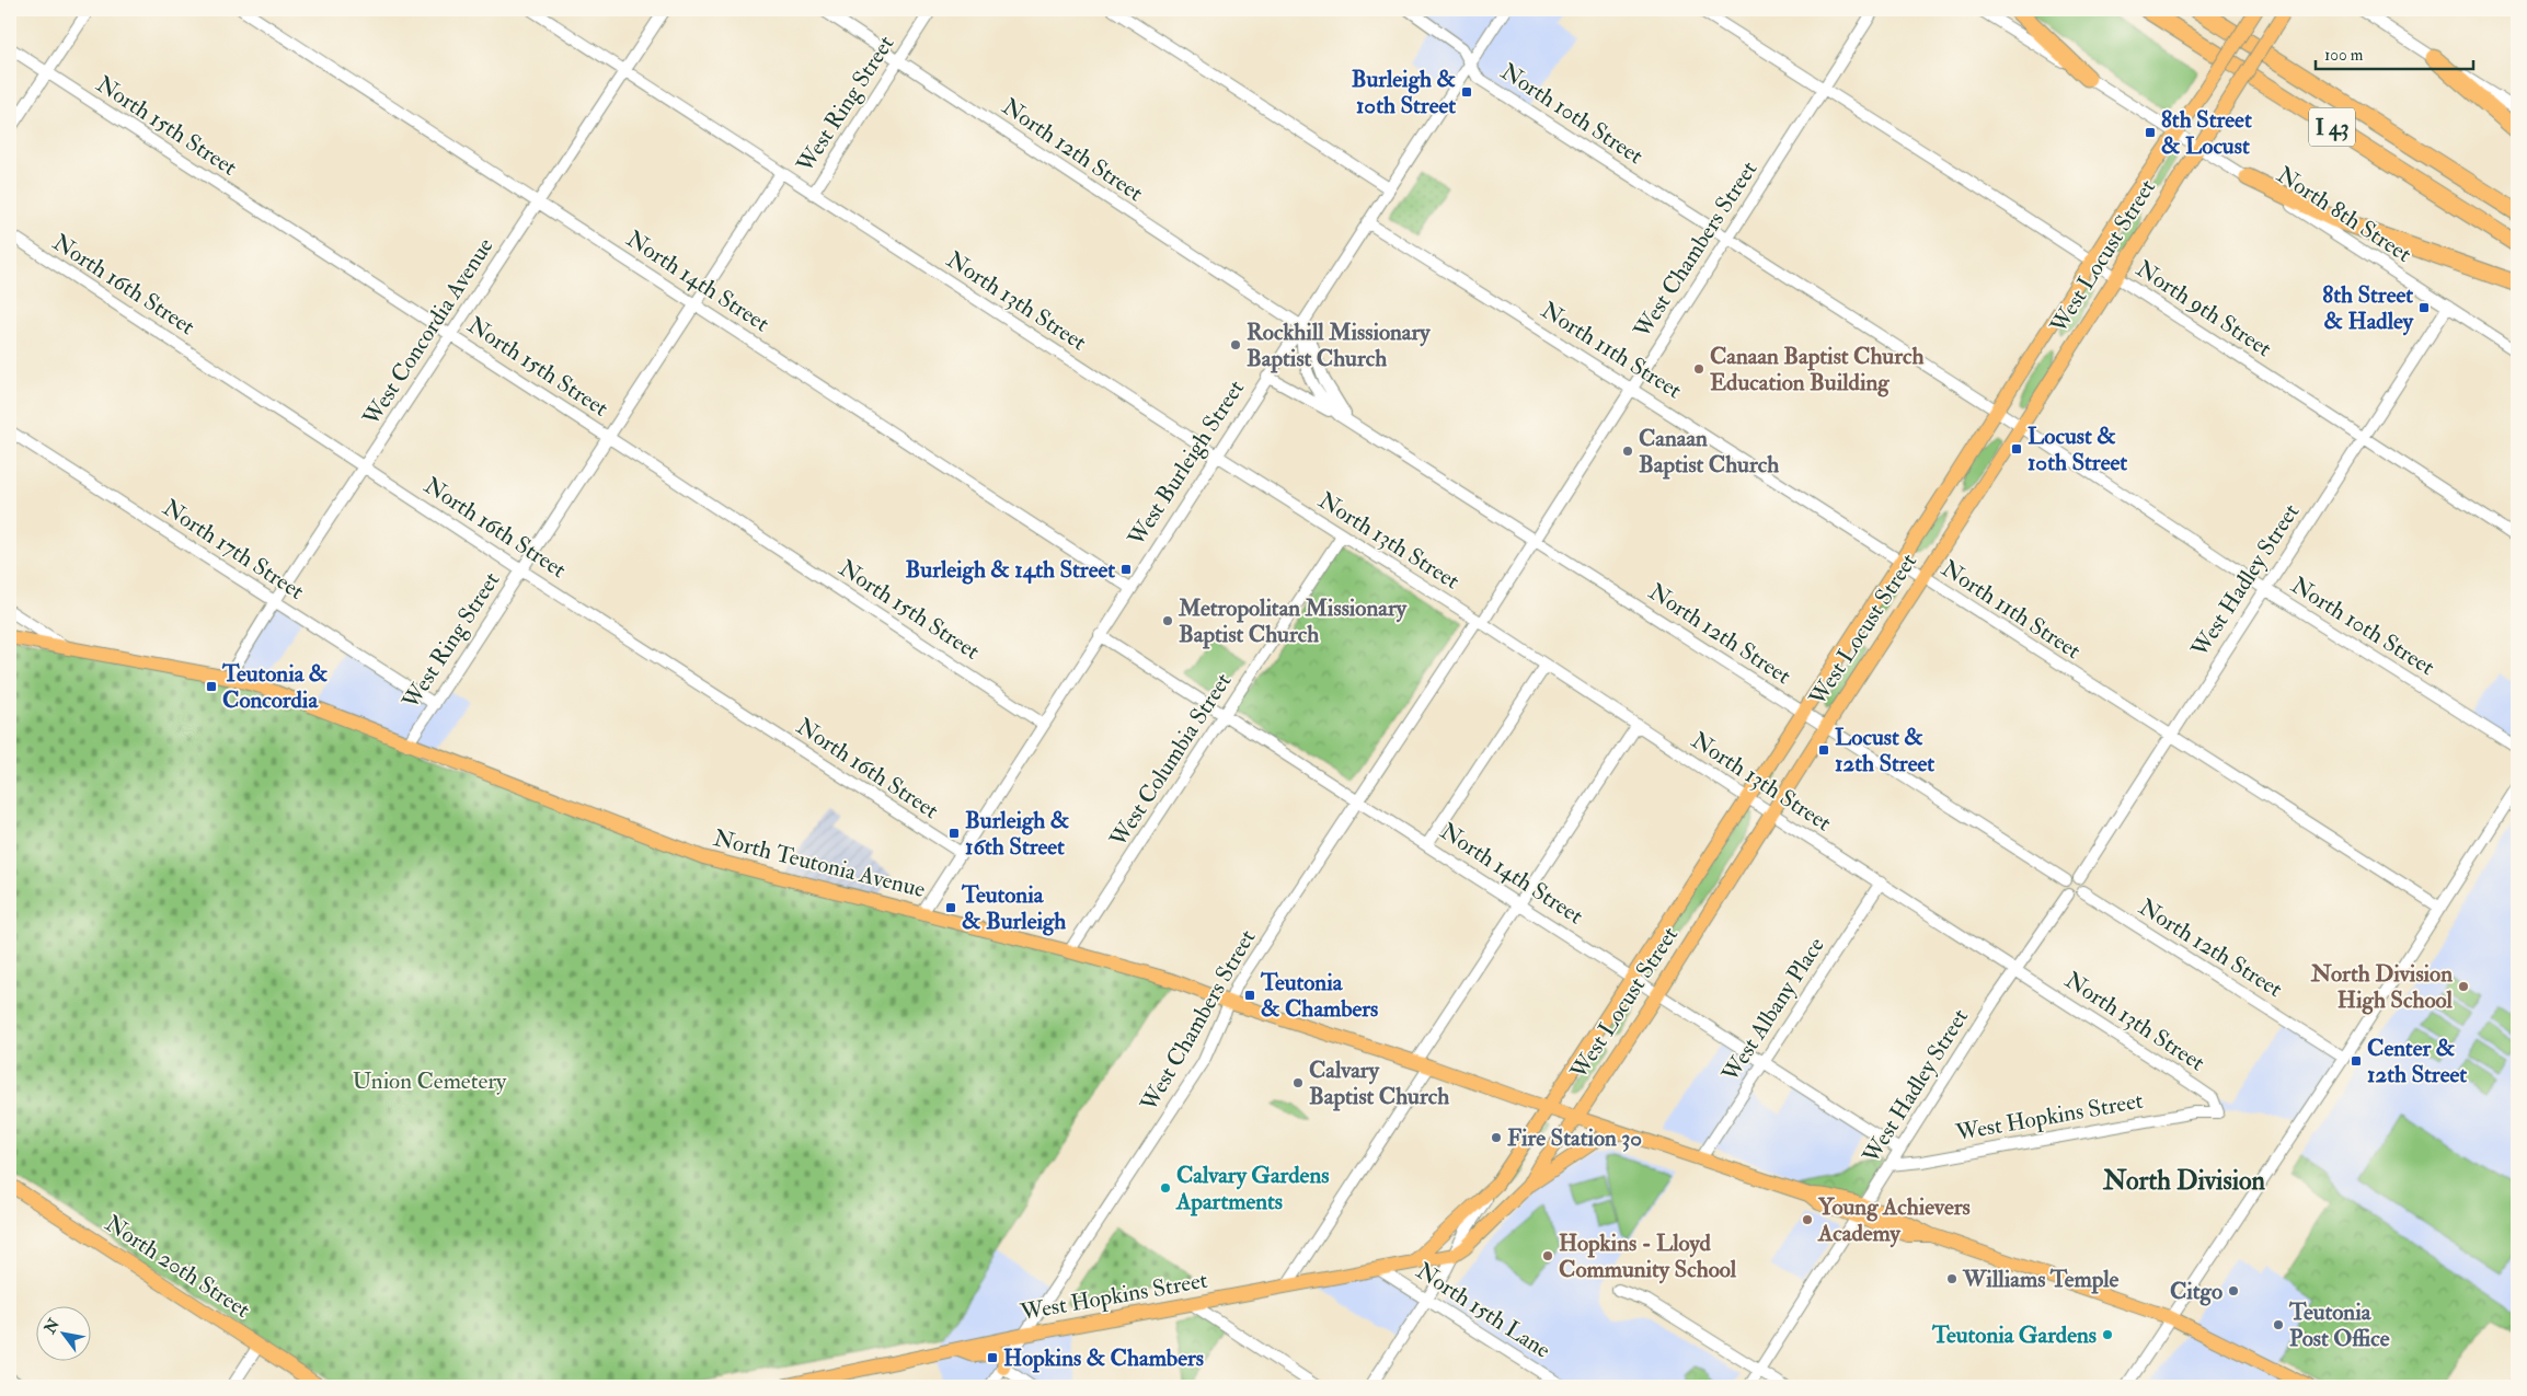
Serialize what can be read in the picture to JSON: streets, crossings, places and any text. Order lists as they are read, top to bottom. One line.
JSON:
{"streets":{"highway":["I 43"],"main road":["West Locust Street","North Teutonia Avenue","West Hopkins Street","North 20th Street"],"street":["West Ring Street","North 10th Street","North 15th Street","North 12th Street","North 8th Street","West Chambers Street","North 14th Street","North 16th Street","North 13th Street","North 9th Street","West Concordia Avenue","North 11th Street","West Burleigh Street","North 17th Street","West Hadley Street","West Columbia Street","West Albany Place","North 15th Lane"]},"crossings":[["West Ring Street","North 15th Street"],["West Ring Street","North 12th Street"],["West Ring Street","North 14th Street"],["West Ring Street","North 16th Street"],["West Ring Street","North 13th Street"],["West Ring Street","North 17th Street"],["West Ring Street","North Teutonia Avenue"],["North 10th Street","West Chambers Street"],["North 10th Street","West Locust Street"],["North 10th Street","West Burleigh Street"],["North 10th Street","West Hadley Street"],["North 15th Street","West Concordia Avenue"],["North 15th Street","West Burleigh Street"],["North 12th Street","West Chambers Street"],["North 12th Street","West Locust Street"],["North 12th Street","West Burleigh Street"],["North 12th Street","West Hadley Street"],["North 8th Street","West Locust Street"],["North 8th Street","West Hadley Street"],["West Chambers Street","North 14th Street"],["West Chambers Street","North 13th Street"],["West Chambers Street","North 9th Street"],["West Chambers Street","North 11th Street"],["West Chambers Street","North Teutonia Avenue"],["West Chambers Street","West Hopkins Street"],["West Locust Street","North 14th Street"],["West Locust Street","North 13th Street"],["West Locust Street","North 9th Street"],["West Locust Street","North 11th Street"],["West Locust Street","North Teutonia Avenue"],["West Locust Street","West Hopkins Street"],["West Locust Street","North 15th Lane"],["North 14th Street","West Concordia Avenue"],["North 14th Street","West Burleigh Street"],["North 14th Street","West Hadley Street"],["North 14th Street","West Columbia Street"],["North 14th Street","West Albany Place"],["North 16th Street","West Concordia Avenue"],["North 16th Street","West Burleigh Street"],["North 13th Street","West Concordia Avenue"],["North 13th Street","West Burleigh Street"],["North 13th Street","West Hadley Street"],["North 13th Street","West Columbia Street"],["North 13th Street","West Albany Place"],["North 13th Street","West Hopkins Street"],["North 9th Street","West Hadley Street"],["West Concordia Avenue","North 17th Street"],["West Concordia Avenue","North Teutonia Avenue"],["North 11th Street","West Burleigh Street"],["North 11th Street","West Hadley Street"],["West Burleigh Street","North Teutonia Avenue"],["West Hadley Street","North Teutonia Avenue"],["West Hadley Street","West Hopkins Street"],["West Columbia Street","North Teutonia Avenue"],["North Teutonia Avenue","West Albany Place"],["West Hopkins Street","North 15th Lane"]],"districts":["North Division"],"parks":["Union Cemetery"],"places":{"transit":["Burleigh & 10th Street","8th Street & Locust","8th Street & Hadley","Locust & 10th Street","Burleigh & 14th Street","Teutonia & Concordia","Locust & 12th Street","Burleigh & 16th Street","Teutonia & Burleigh","Teutonia & Chambers","Center & 12th Street","Hopkins & Chambers"],"other":["Rockhill Missionary Baptist Church","Canaan Baptist Church Education Building","Canaan Baptist Church","Metropolitan Missionary Baptist Church","North Division High School","Calvary Baptist Church","Fire Station 30","Calvary Gardens Apartments","Young Achievers Academy","Hopkins - Lloyd Community School","Williams Temple","Citgo","Teutonia Post Office","Teutonia Gardens"]},"scale_bar":"100 m","north":"top left"}
